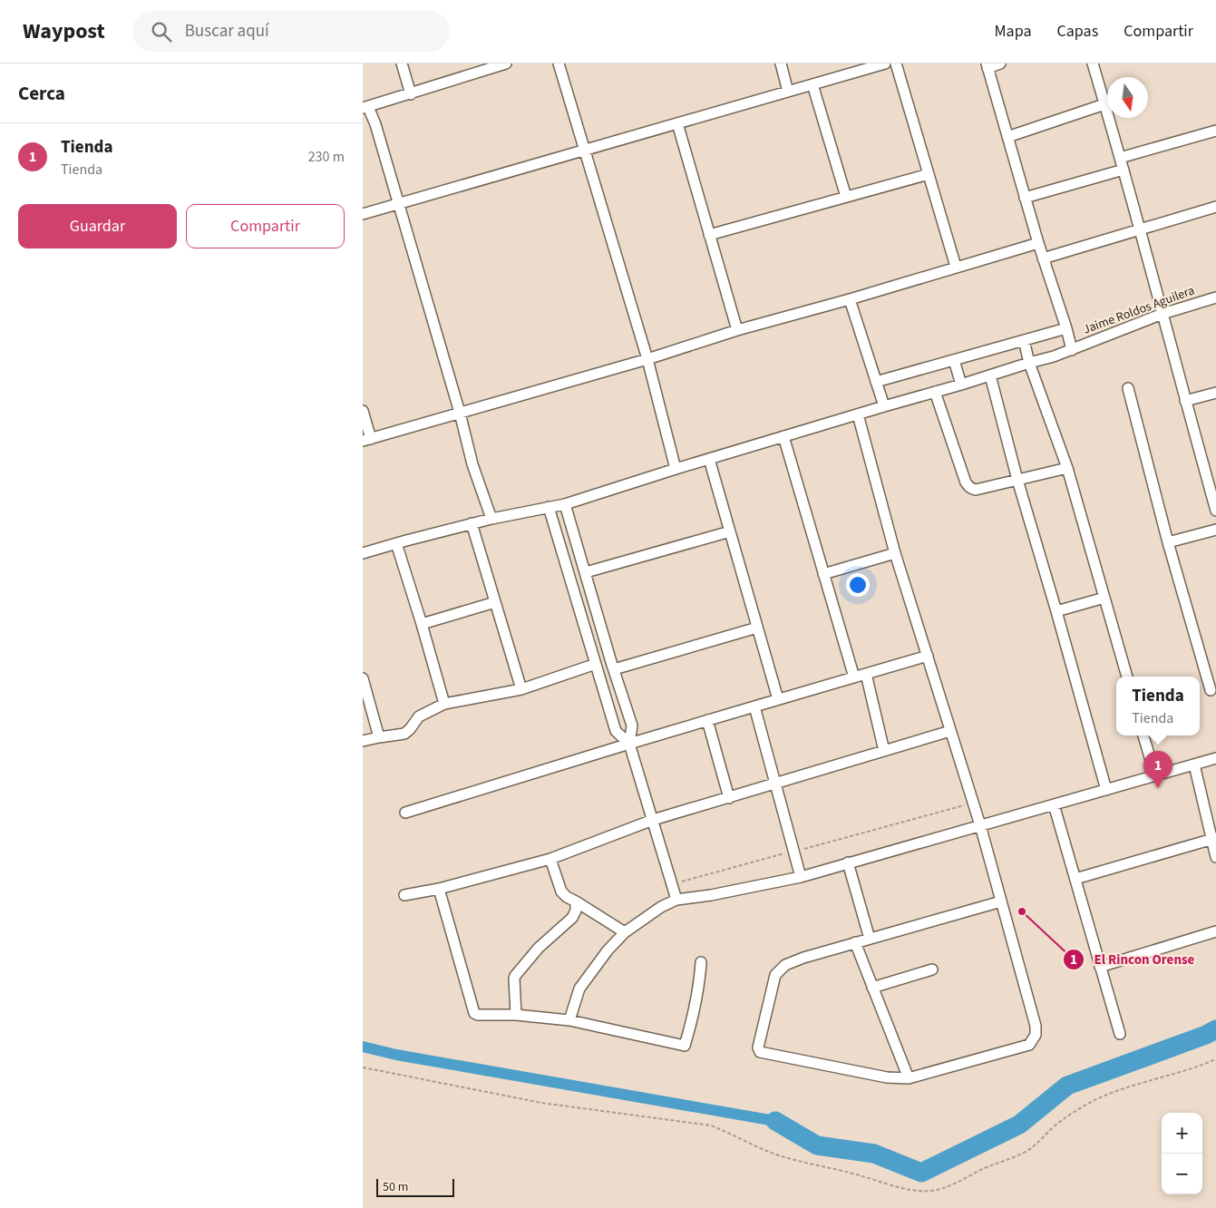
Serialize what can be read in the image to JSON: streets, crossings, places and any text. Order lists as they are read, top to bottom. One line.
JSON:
{"streets":{"street":["Jaime Roldos Aguilera"]},"places":["El Rincon Orense"],"scale_bar":"50 m","north":"bottom","page":{"header":"Waypost","search":"Buscar aquí","nav":["Mapa","Capas","Compartir"],"heading":"Cerca","list":[{"mark":"1","name":"Tienda","note":"Tienda","value":"230 m"}],"buttons":["Guardar","Compartir"],"popup":["Tienda","Tienda"],"pins":"1","map_buttons":["+","−"],"scale":"50 m"}}
